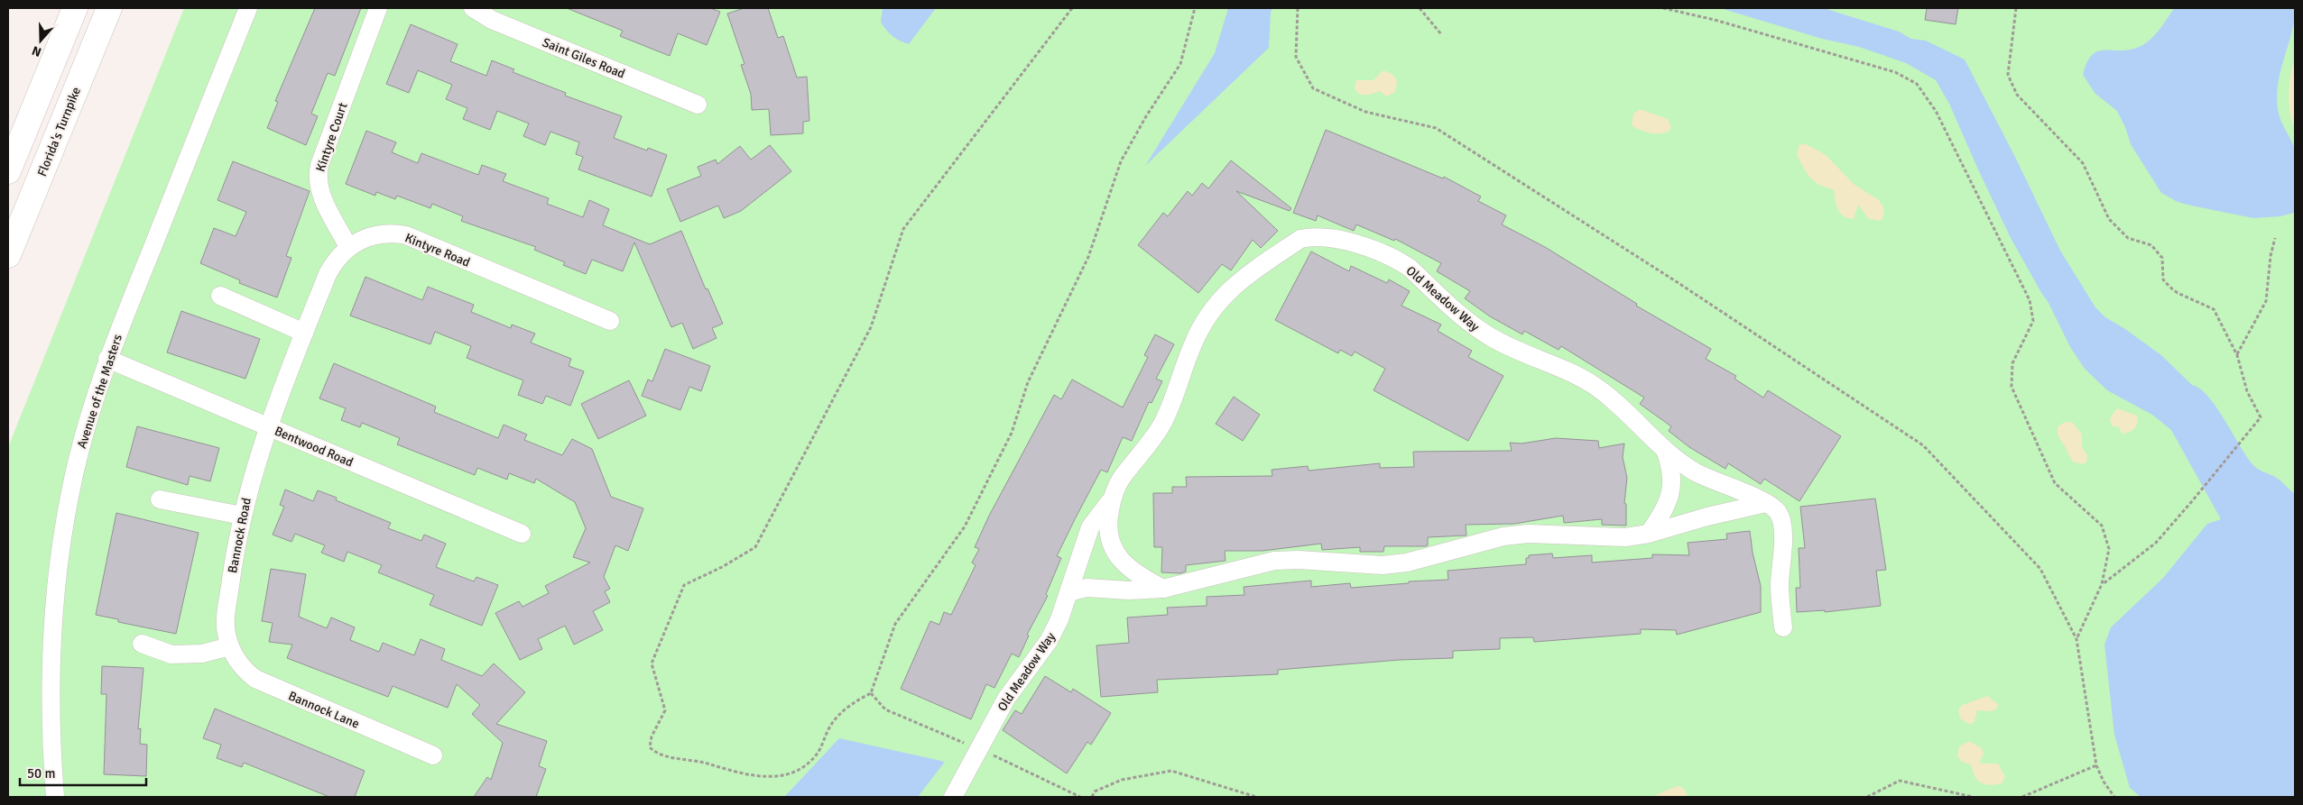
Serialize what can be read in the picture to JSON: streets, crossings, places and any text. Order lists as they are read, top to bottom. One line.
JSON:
{"streets":{"highway":["Florida's Turnpike"],"street":["Saint Giles Road","Kintyre Court","Kintyre Road","Old Meadow Way","Avenue of the Masters","Bentwood Road","Bannock Road","Bannock Lane"]},"crossings":[["Kintyre Court","Kintyre Road"],["Kintyre Road","Bentwood Road"],["Kintyre Road","Bannock Road"],["Avenue of the Masters","Bentwood Road"],["Bentwood Road","Bannock Road"],["Bannock Road","Bannock Lane"]],"scale_bar":"50 m","north":"bottom"}
